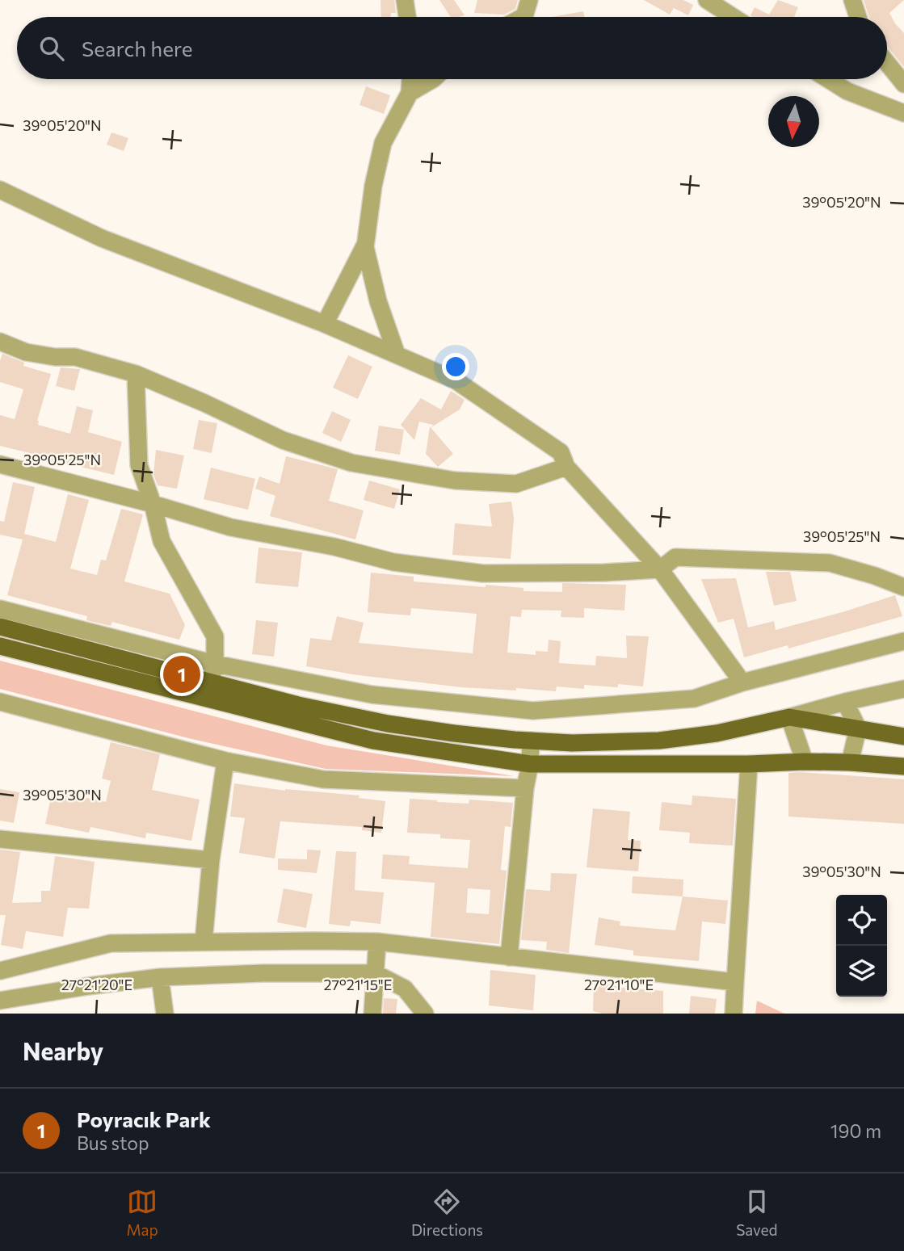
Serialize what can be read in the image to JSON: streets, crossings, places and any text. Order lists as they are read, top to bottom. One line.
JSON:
{"north":"bottom","page":{"search":"Search here","pins":"1","heading":"Nearby","list":[{"mark":"1","name":"Poyracık Park","note":"Bus stop","value":"190 m"}],"nav":["Map","Directions","Saved"]},"coordinates":["39°05'20\"N","39°05'25\"N","39°05'30\"N","27°21'20\"E","27°21'15\"E","27°21'10\"E"]}
